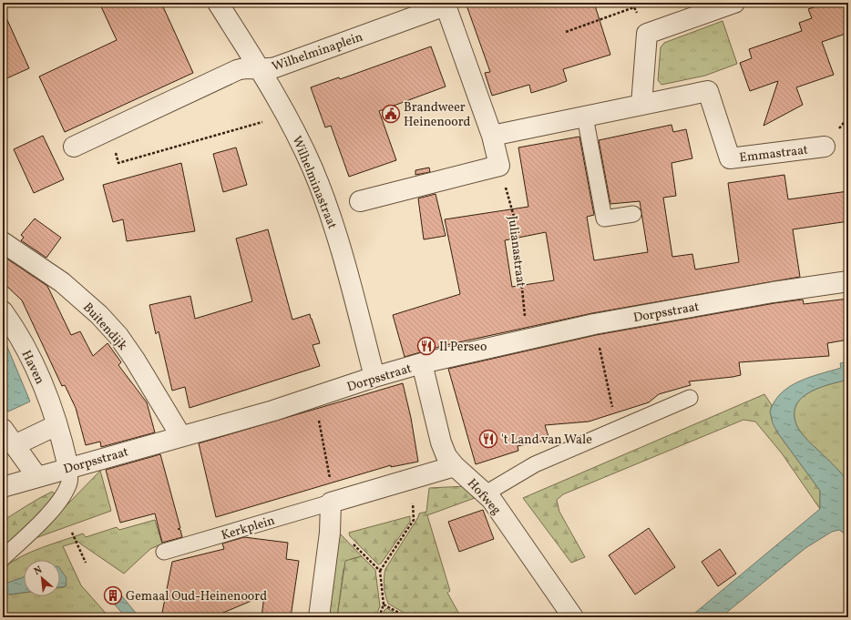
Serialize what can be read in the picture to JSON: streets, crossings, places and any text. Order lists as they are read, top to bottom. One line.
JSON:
{"streets":{"street":["Wilhelminaplein","Emmastraat","Wilhelminastraat","Dorpsstraat","Buitendijk","Haven","Hofweg","Kerkplein"],"path":["Julianastraat"]},"crossings":[["Wilhelminaplein","Wilhelminastraat"],["Wilhelminastraat","Dorpsstraat"],["Julianastraat","Dorpsstraat"],["Dorpsstraat","Buitendijk"],["Dorpsstraat","Haven"],["Dorpsstraat","Hofweg"],["Hofweg","Kerkplein"]],"places":{"public building":["Brandweer Heinenoord"],"restaurant":["Il Perseo","'t Land van Wale"],"building":["Gemaal Oud-Heinenoord"]},"north":"top left"}
